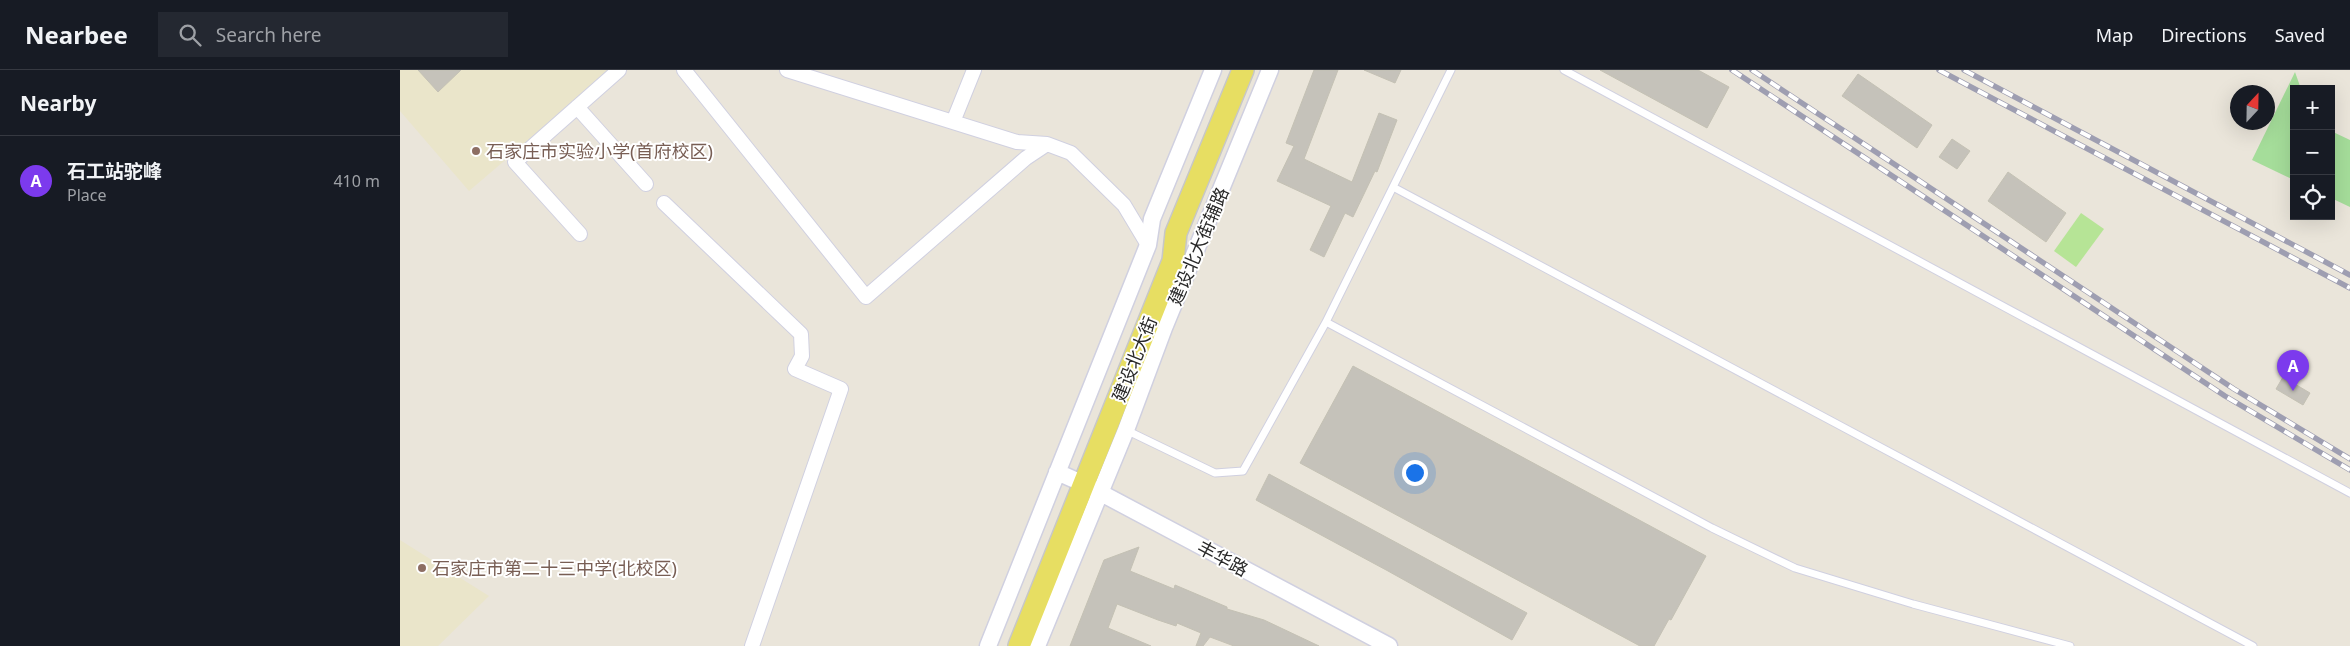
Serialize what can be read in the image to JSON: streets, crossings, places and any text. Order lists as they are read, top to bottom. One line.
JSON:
{"streets":{"main road":["建设北大街"],"street":["建设北大街辅路","丰华路"]},"crossings":[["建设北大街辅路","建设北大街"],["建设北大街辅路","丰华路"],["建设北大街","丰华路"]],"places":["石家庄市实验小学(首府校区)","石家庄市第二十三中学(北校区)"],"north":"top","page":{"header":"Nearbee","search":"Search here","nav":["Map","Directions","Saved"],"heading":"Nearby","map_buttons":["+","−"],"list":[{"mark":"A","name":"石工站驼峰","note":"Place","value":"410 m"}],"pins":"A"}}
